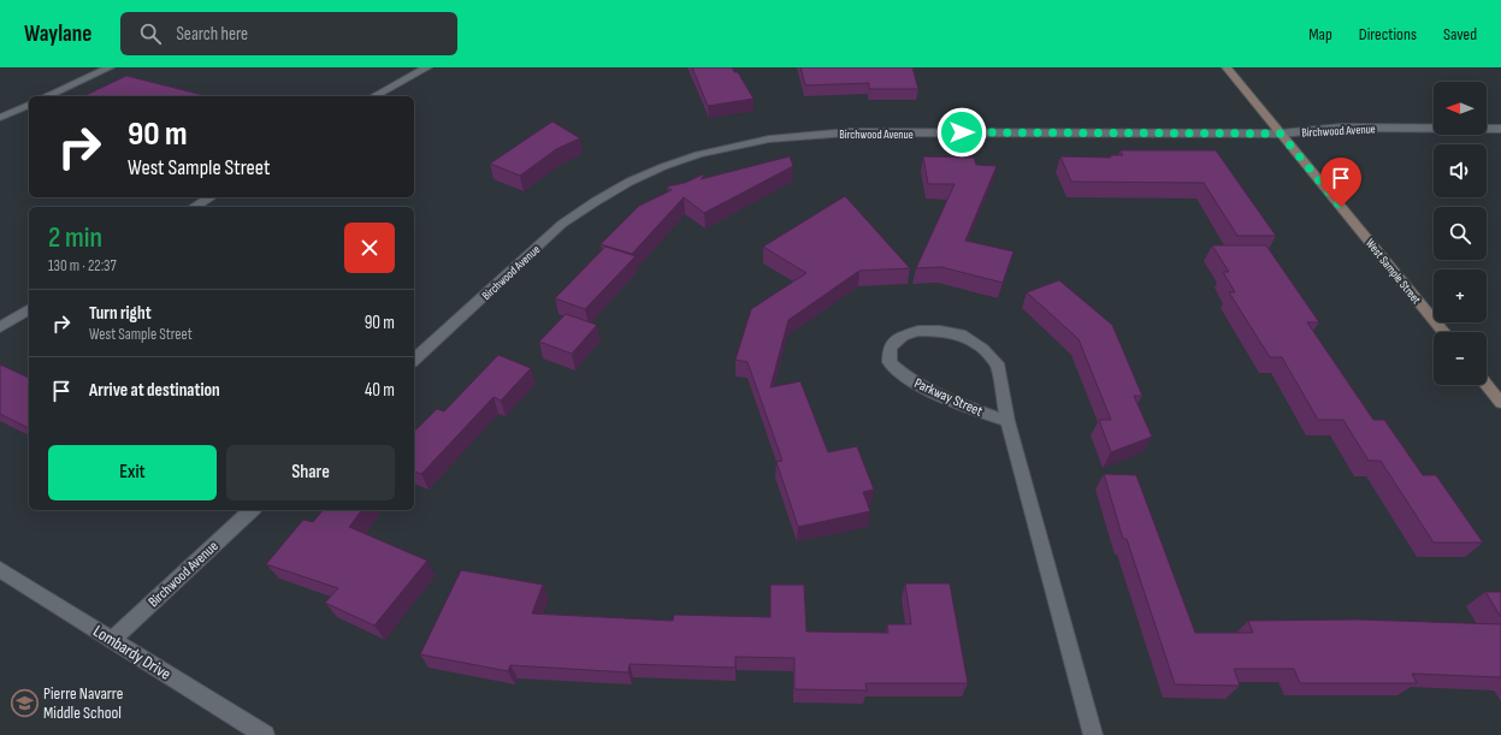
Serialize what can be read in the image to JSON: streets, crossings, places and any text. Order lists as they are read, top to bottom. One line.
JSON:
{"streets":{"main road":["West Sample Street"],"street":["Birchwood Avenue","Parkway Street","Lombardy Drive"]},"crossings":[["Birchwood Avenue","West Sample Street"],["Birchwood Avenue","Lombardy Drive"]],"places":{"school or university":["Pierre Navarre Middle School"]},"north":"left","page":{"header":"Waylane","search":"Search here","nav":["Map","Directions","Saved"],"map_buttons":["+","−"],"turn":["90 m","West Sample Street"],"heading":["2 min","130 m · 22:37"],"list":[{"name":"Turn right","note":"West Sample Street","value":"90 m"},{"name":"Arrive at destination","value":"40 m"}],"buttons":["Exit","Share"]}}
